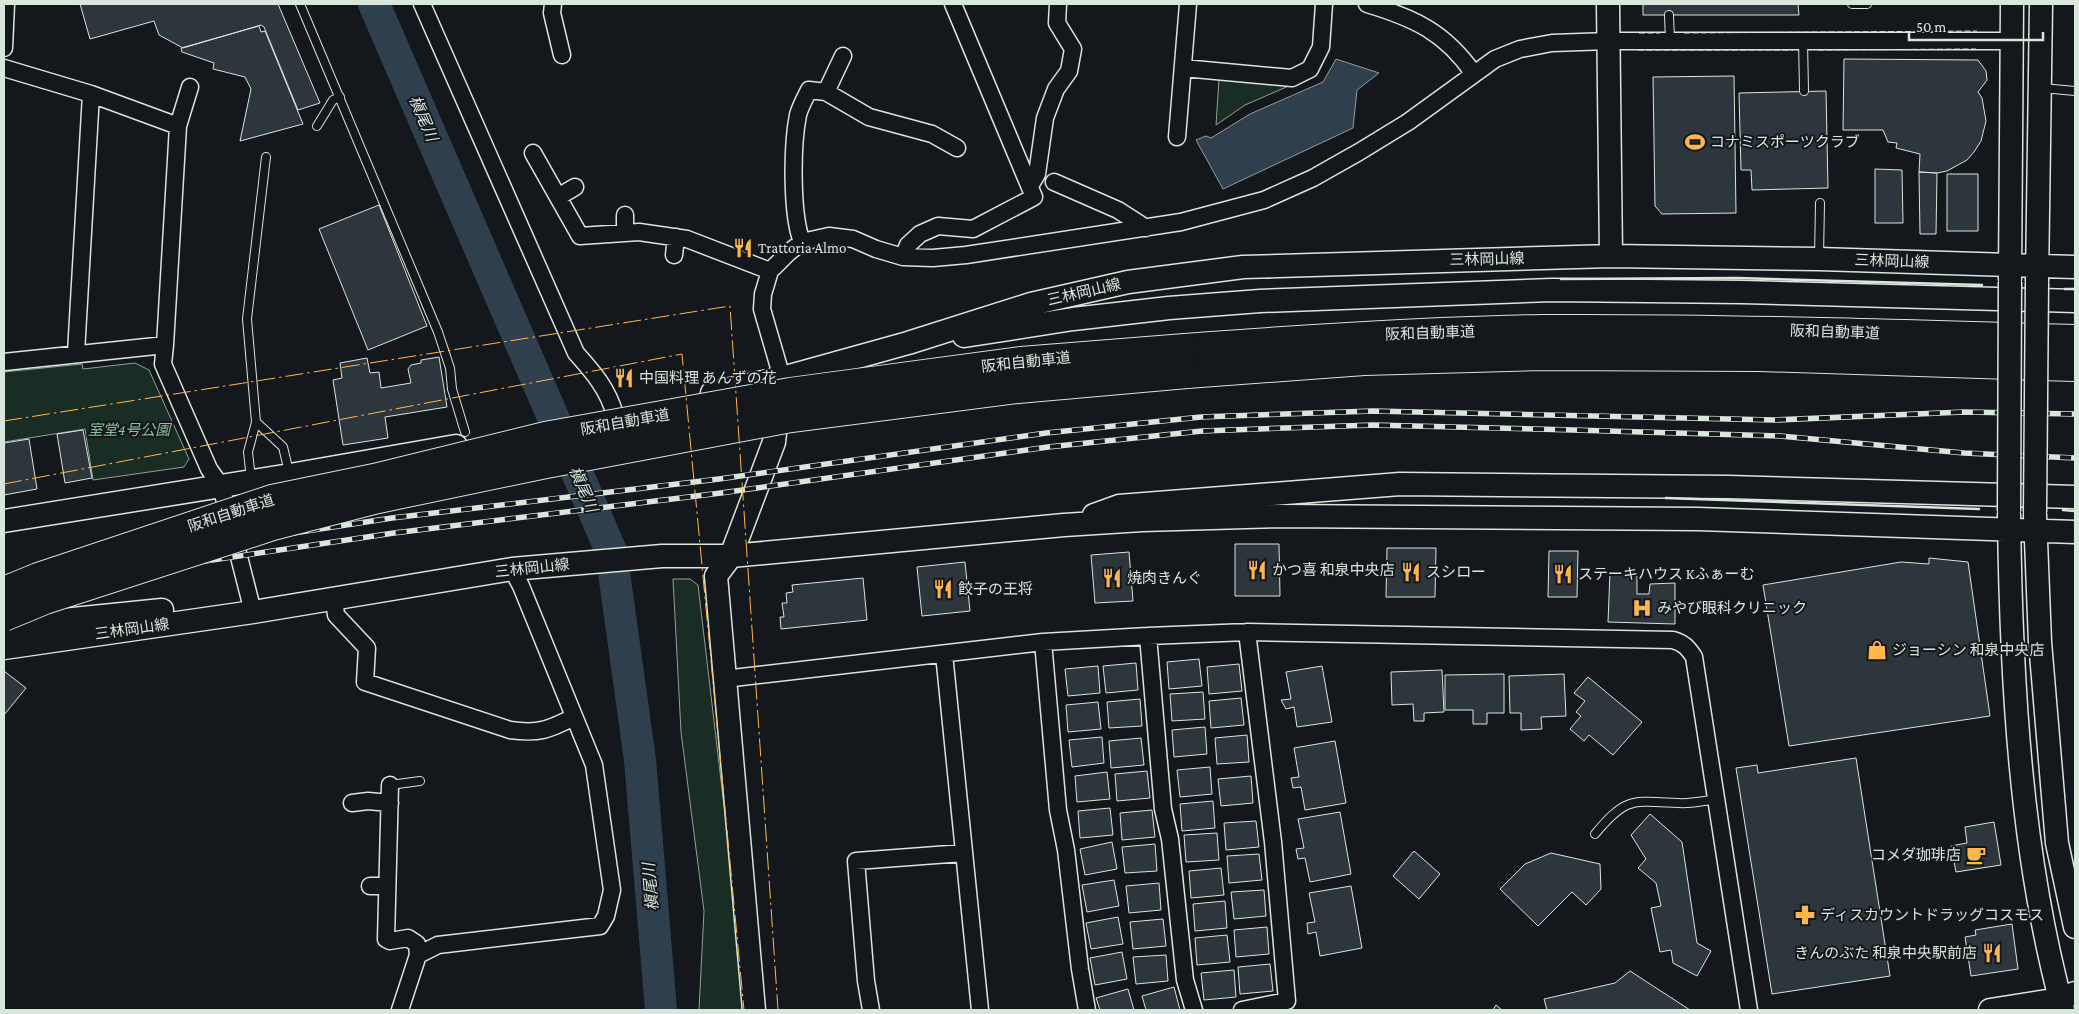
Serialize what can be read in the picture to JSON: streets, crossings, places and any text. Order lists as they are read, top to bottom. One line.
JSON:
{"streets":{"highway":["阪和自動車道"],"main road":["三林岡山線"]},"water":["槇尾川"],"parks":["室堂4号公園"],"places":{"sports":["コナミスポーツクラブ"],"restaurant":["Trattoria Almo","中国料理 あんずの花","かつ喜 和泉中央店","スシロー","ステーキハウス Kふぁーむ","焼肉きんぐ","餃子の王将","きんのぶた 和泉中央駅前店"],"hospital":["みやび眼科クリニック"],"shop":["ジョーシン 和泉中央店"],"cafe":["コメダ珈琲店"],"pharmacy":["ディスカウントドラッグコスモス"]},"scale_bar":"50 m"}
